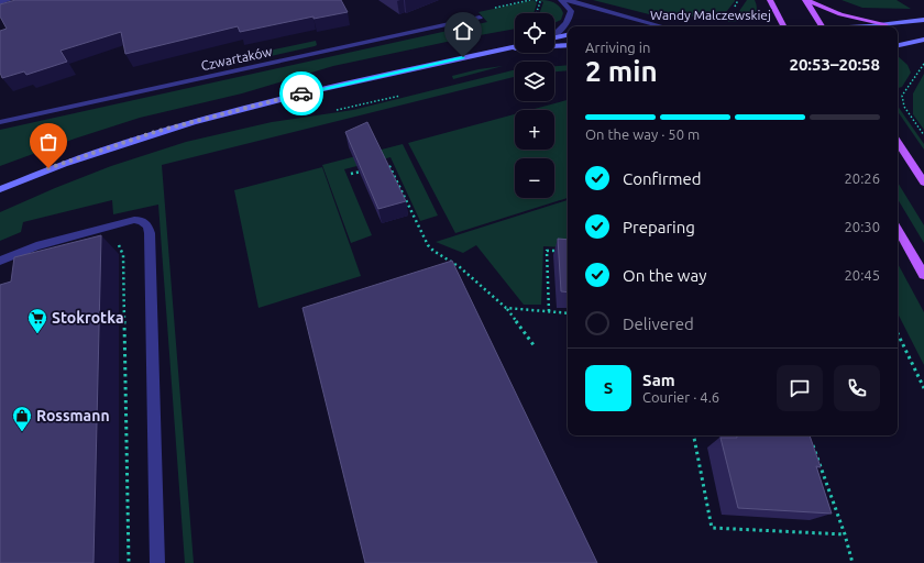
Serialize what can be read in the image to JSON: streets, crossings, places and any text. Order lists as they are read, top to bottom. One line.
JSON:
{"streets":{"main road":["Wandy Malczewskiej"],"street":["Czwartaków"]},"places":{"supermarket":["Stokrotka"],"shop":["Rossmann"]},"page":{"map_buttons":["+","−"],"heading":["2 min","Arriving in","20:53–20:58"],"panel":["Sam","Courier · 4.6"],"bar":"On the way · 50 m","list":[["Confirmed","20:26"],["Preparing","20:30"],["On the way","20:45"],"Delivered"],"round":"S"}}
